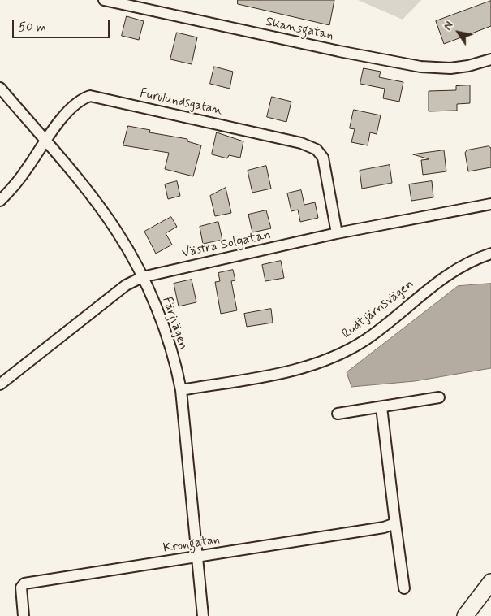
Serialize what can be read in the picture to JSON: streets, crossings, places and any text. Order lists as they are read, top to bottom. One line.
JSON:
{"streets":{"street":["Skansgatan","Furulundsgatan","Västra Solgatan","Rudtjärnsvägen","Färjvägen","Krongatan"]},"crossings":[["Furulundsgatan","Västra Solgatan"],["Furulundsgatan","Färjvägen"],["Västra Solgatan","Färjvägen"],["Rudtjärnsvägen","Färjvägen"],["Färjvägen","Krongatan"]],"scale_bar":"50 m","north":"top left"}
